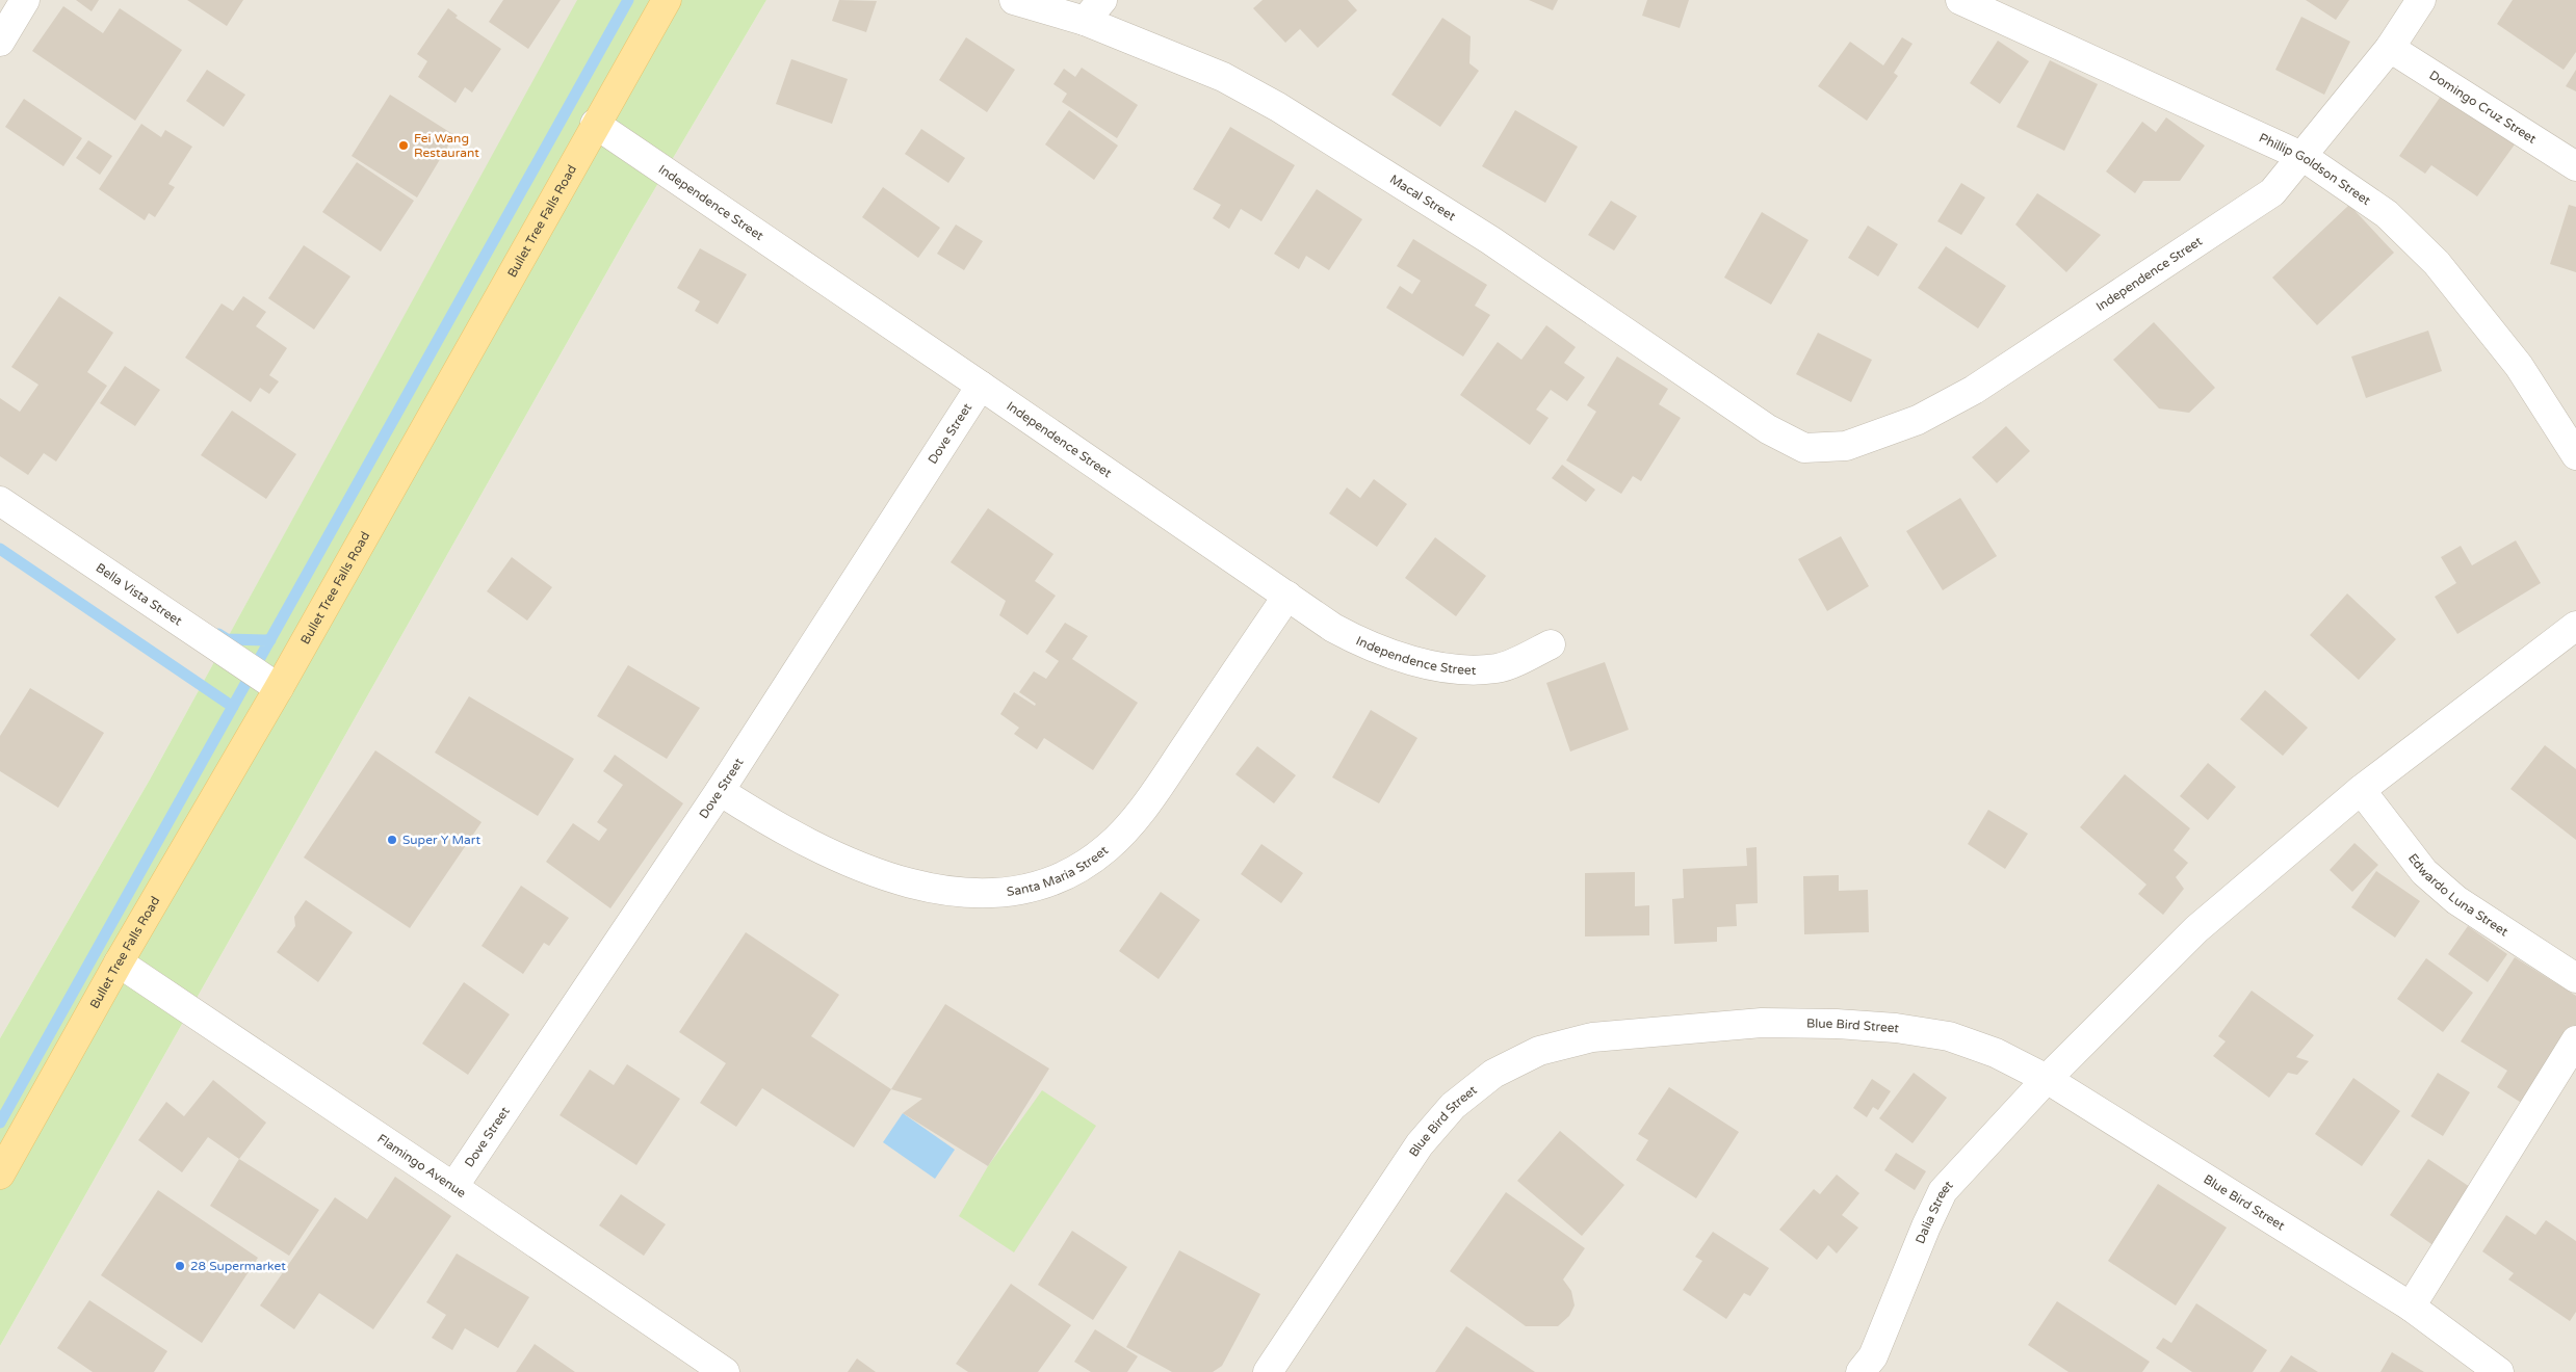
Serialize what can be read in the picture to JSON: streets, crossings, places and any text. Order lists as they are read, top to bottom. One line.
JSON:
{"streets":{"main road":["Bullet Tree Falls Road"],"street":["Domingo Cruz Street","Phillip Goldson Street","Macal Street","Independence Street","Dove Street","Bella Vista Street","Santa Maria Street","Edwardo Luna Street","Blue Bird Street","Flamingo Avenue","Dalia Street"]},"crossings":[["Domingo Cruz Street","Independence Street"],["Phillip Goldson Street","Independence Street"],["Macal Street","Independence Street"],["Independence Street","Bullet Tree Falls Road"],["Independence Street","Dove Street"],["Independence Street","Santa Maria Street"],["Bullet Tree Falls Road","Bella Vista Street"],["Bullet Tree Falls Road","Flamingo Avenue"],["Dove Street","Santa Maria Street"],["Dove Street","Flamingo Avenue"],["Edwardo Luna Street","Dalia Street"],["Blue Bird Street","Dalia Street"]],"places":["Fei Wang Restaurant","Super Y Mart","28 Supermarket"]}
